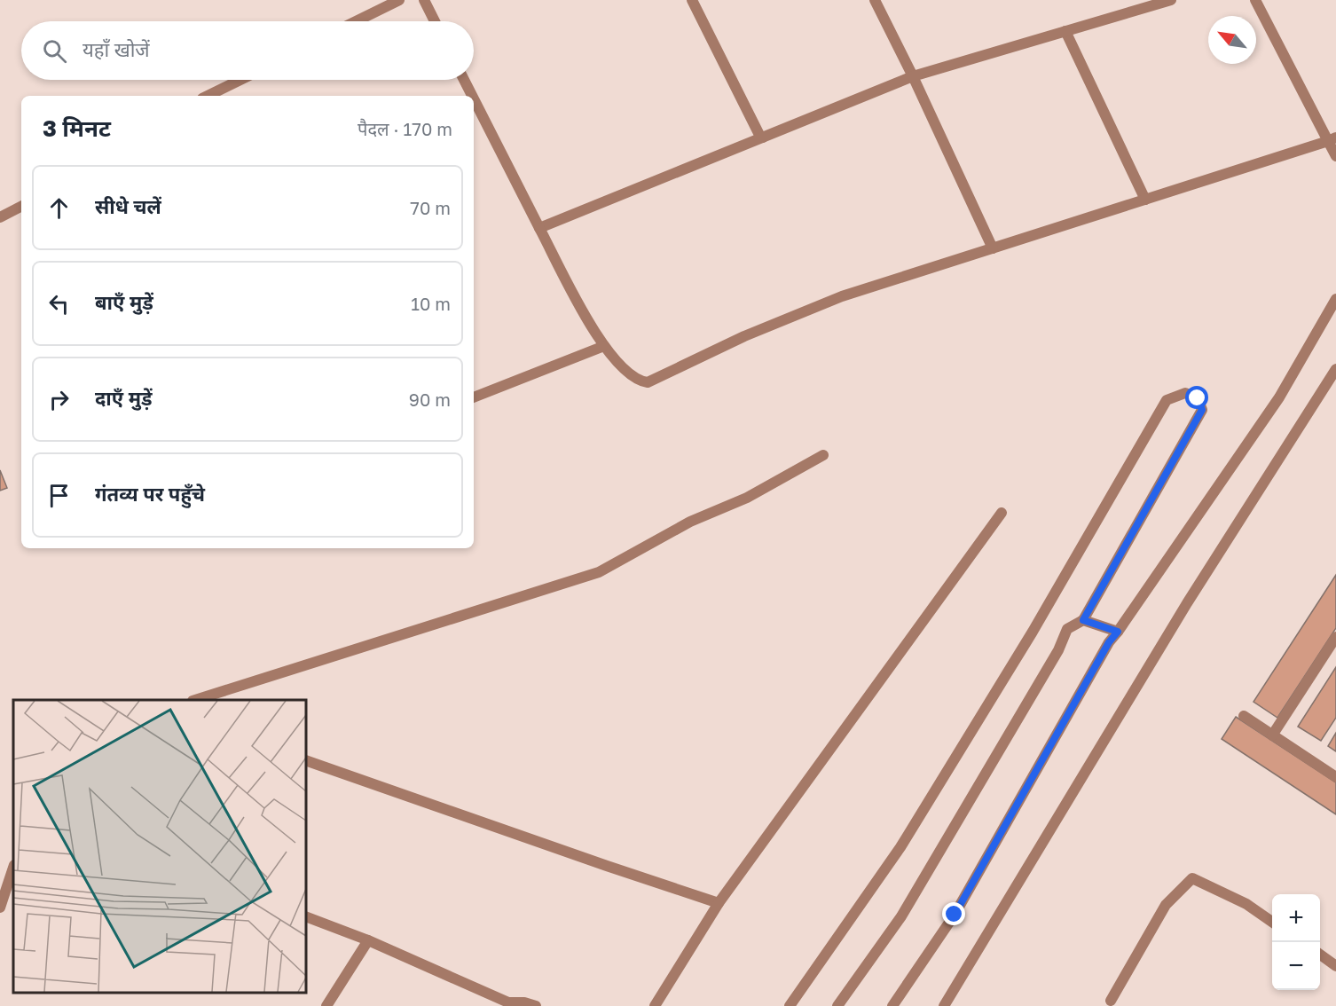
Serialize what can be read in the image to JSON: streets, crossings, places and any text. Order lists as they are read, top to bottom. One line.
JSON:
{"north":"top left","page":{"search":"यहाँ खोजें","heading":["3 मिनट","पैदल · 170 m"],"list":[["सीधे चलें","70 m"],["बाएँ मुड़ें","10 m"],["दाएँ मुड़ें","90 m"],"गंतव्य पर पहुँचे"],"map_buttons":["+","−"]}}
